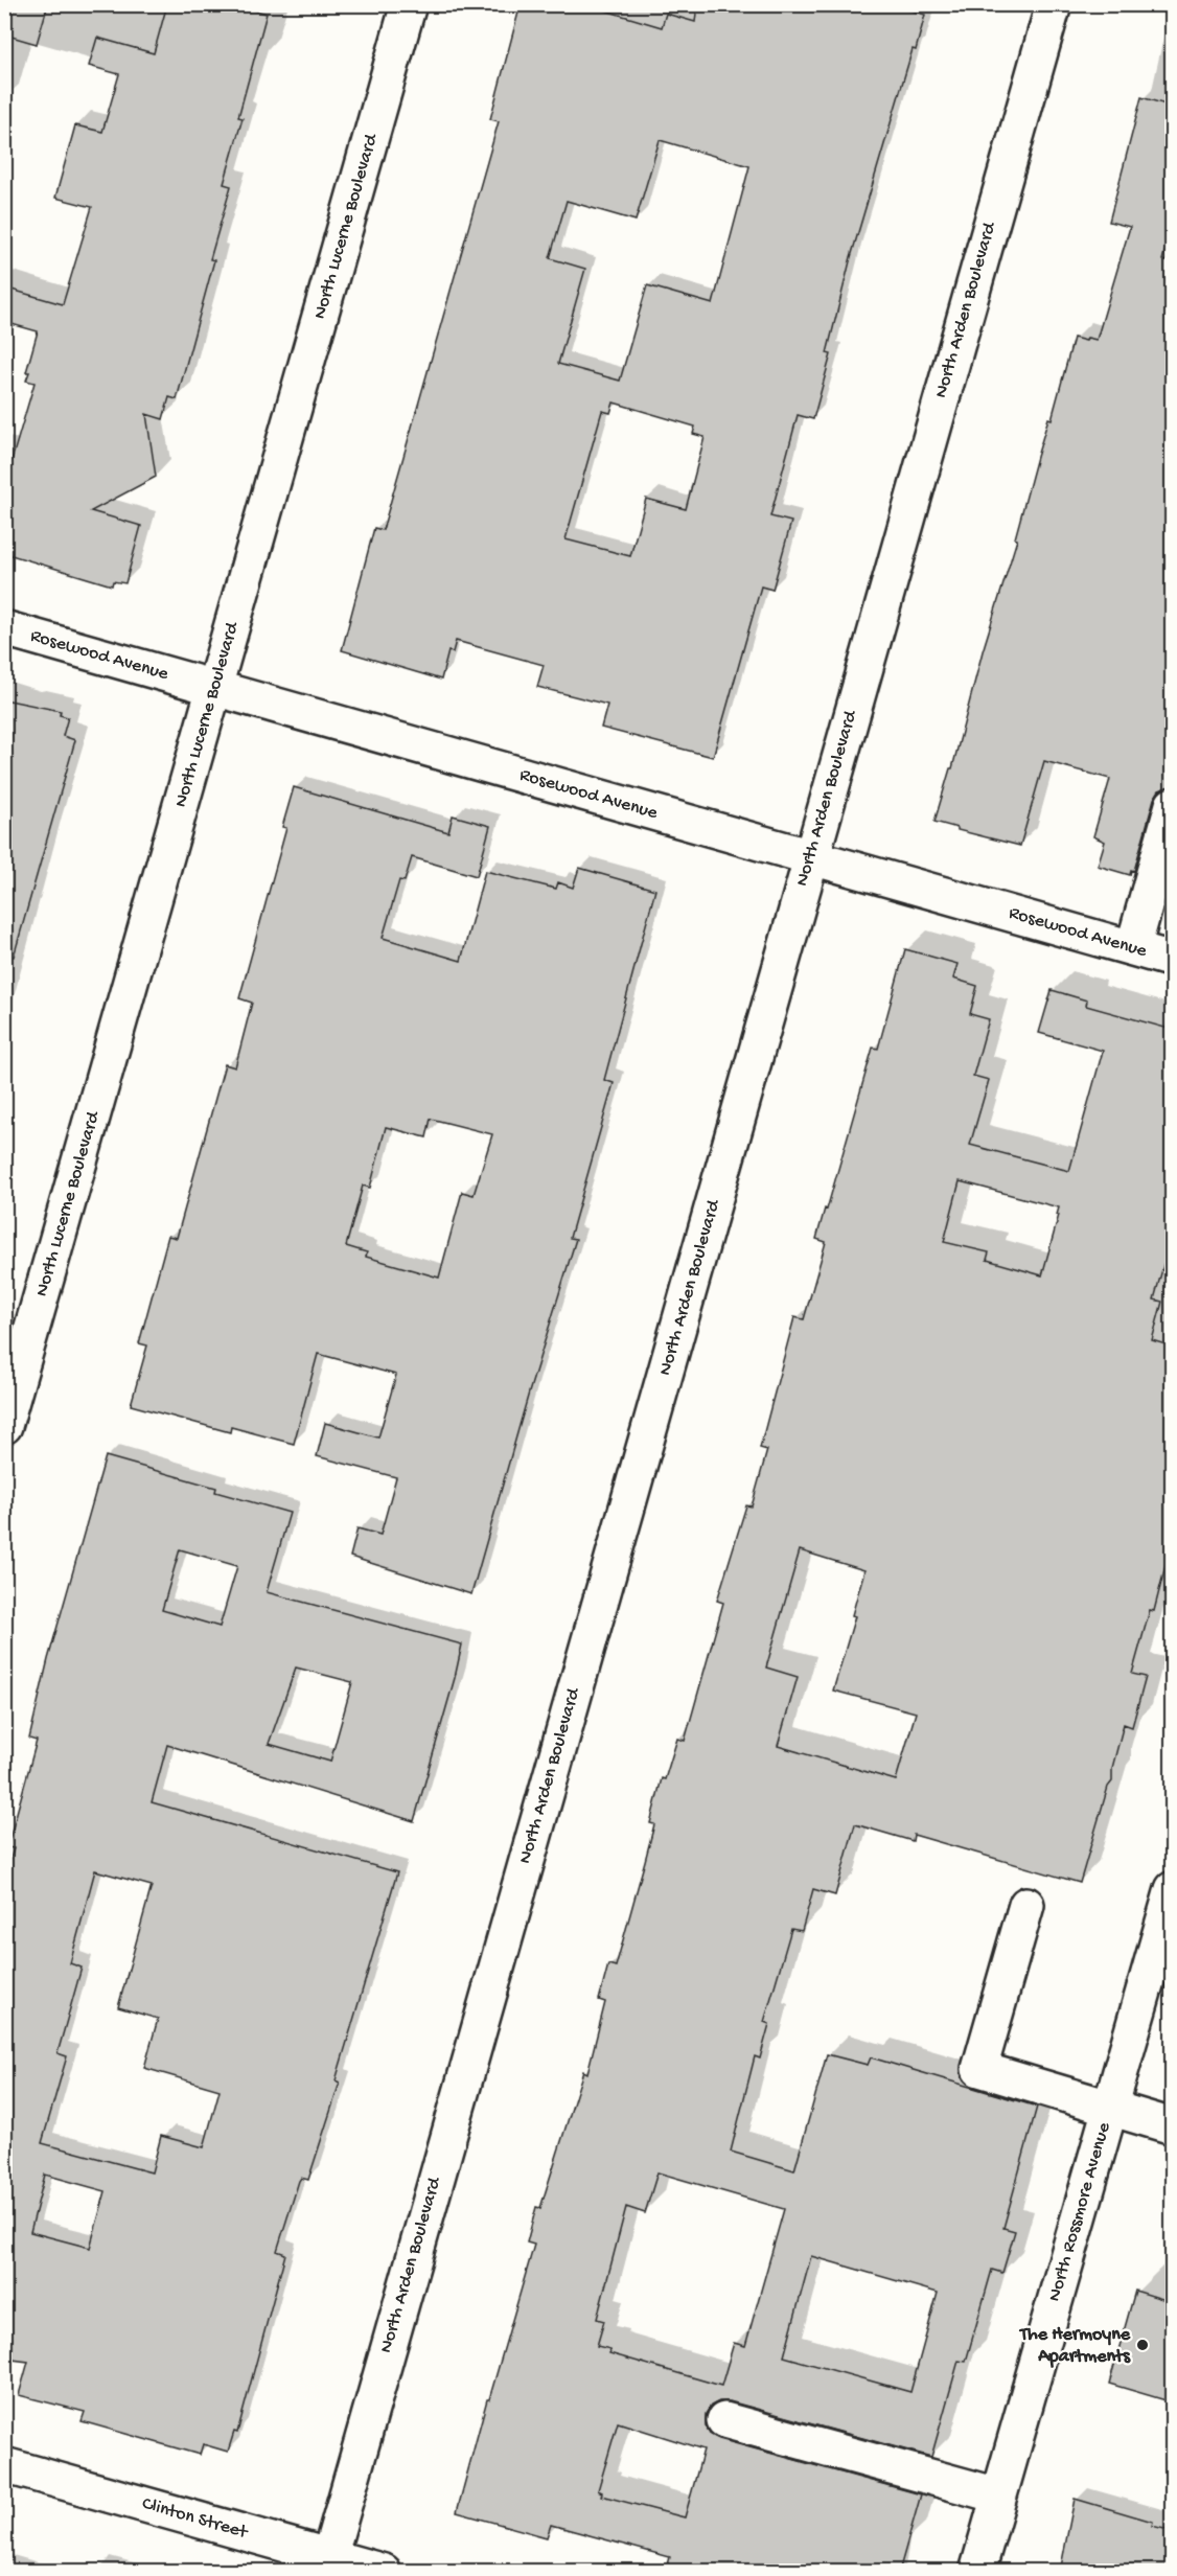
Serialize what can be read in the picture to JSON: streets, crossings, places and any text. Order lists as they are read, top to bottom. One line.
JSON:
{"streets":{"street":["North Lucerne Boulevard","North Arden Boulevard","Rosewood Avenue","North Rossmore Avenue","Clinton Street"]},"crossings":[["North Lucerne Boulevard","Rosewood Avenue"],["North Arden Boulevard","Rosewood Avenue"],["North Arden Boulevard","Clinton Street"]],"places":["The Hermoyne Apartments"]}
